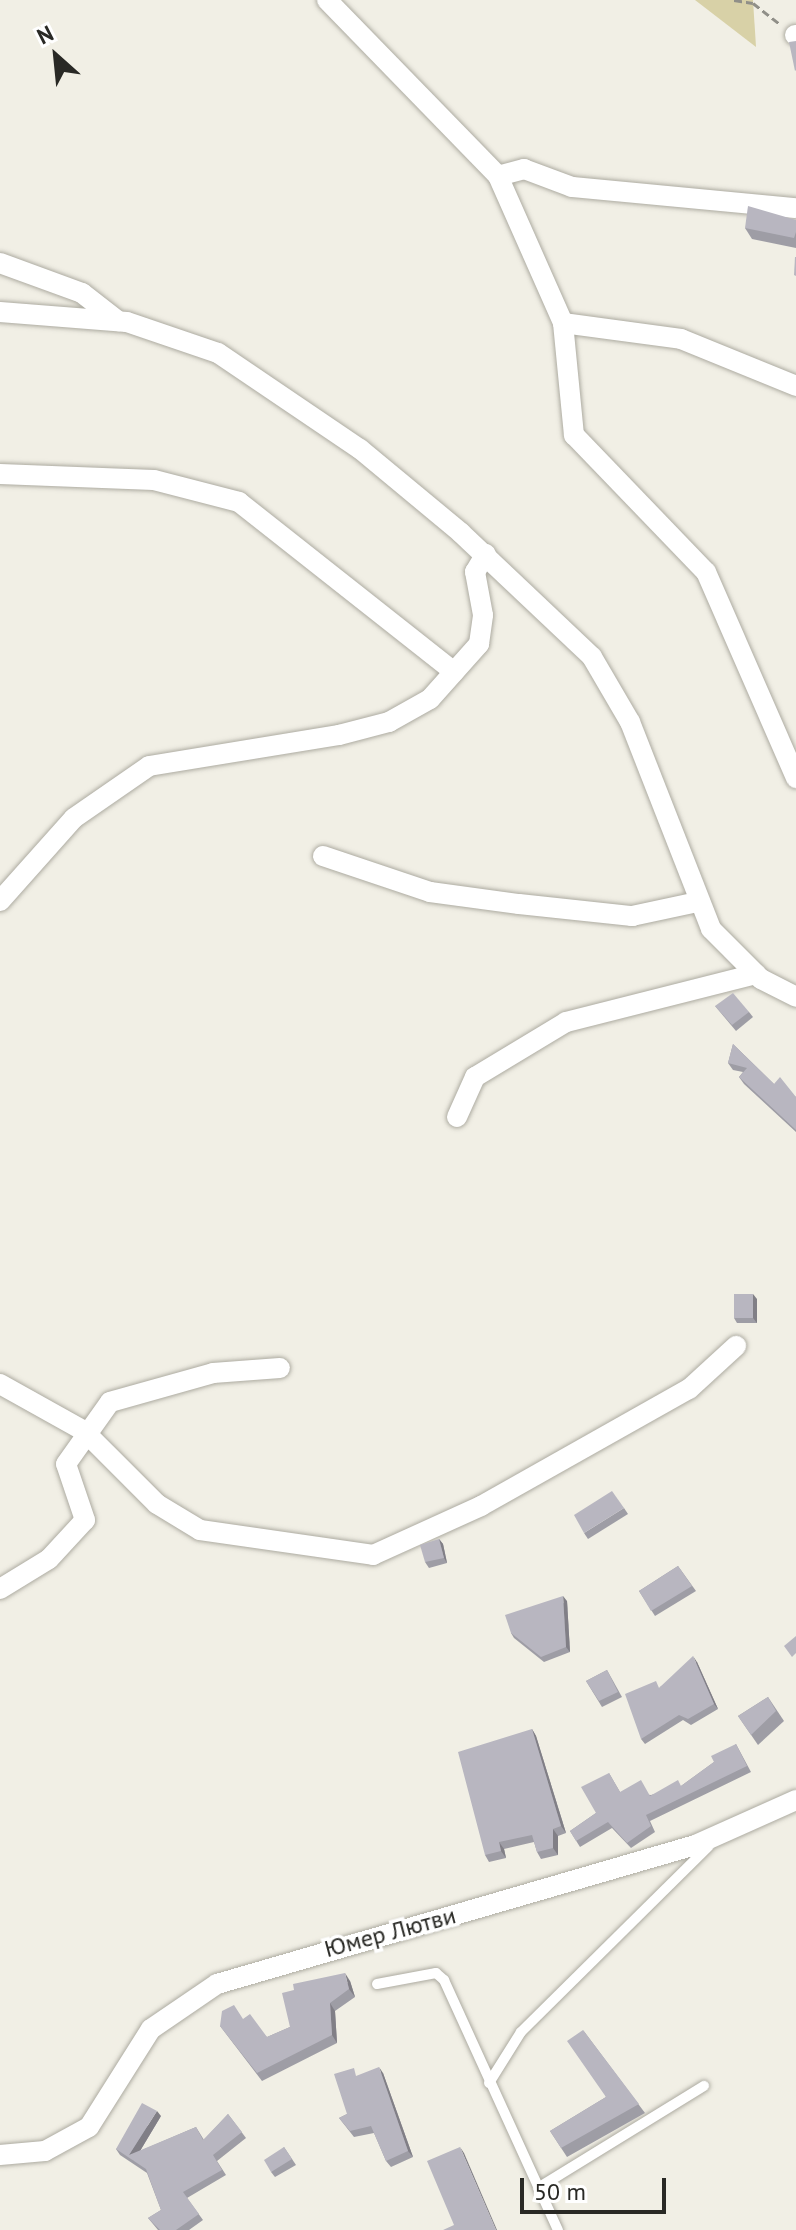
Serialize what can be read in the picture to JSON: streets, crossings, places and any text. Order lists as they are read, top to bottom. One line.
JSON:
{"streets":{"street":["Юмер Лютви"]},"scale_bar":"50 m","north":"top left"}
